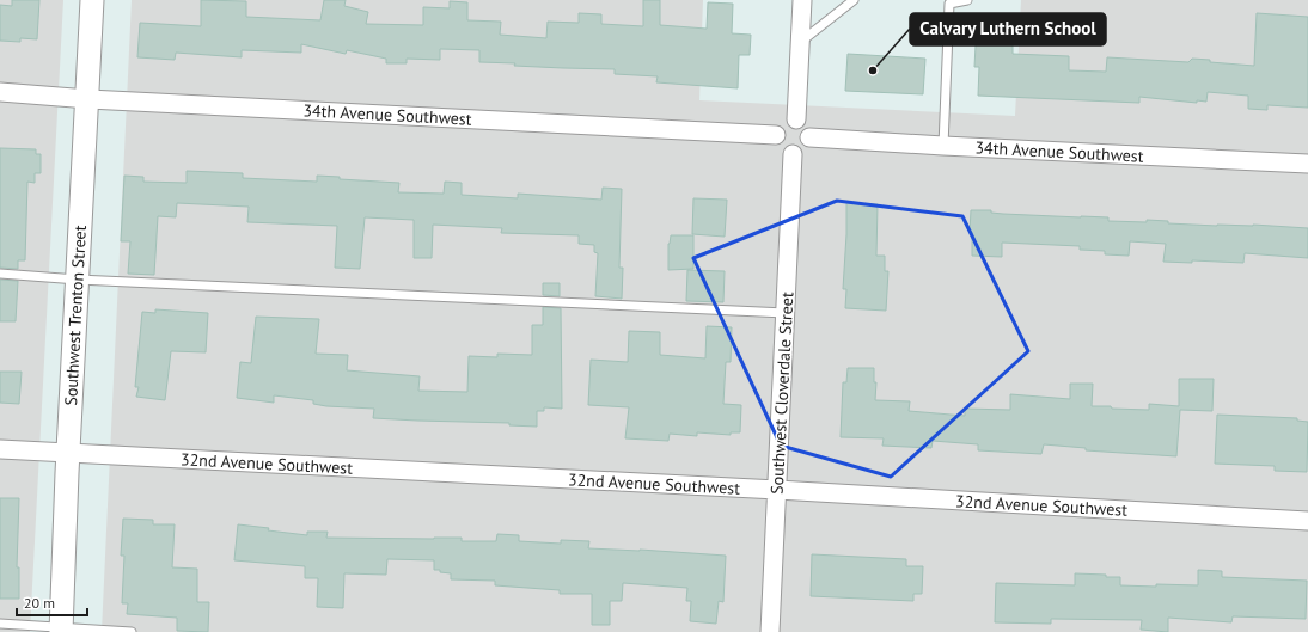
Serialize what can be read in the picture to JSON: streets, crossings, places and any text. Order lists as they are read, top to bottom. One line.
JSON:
{"streets":{"street":["34th Avenue Southwest","Southwest Trenton Street","Southwest Cloverdale Street","32nd Avenue Southwest"]},"crossings":[["34th Avenue Southwest","Southwest Trenton Street"],["34th Avenue Southwest","Southwest Cloverdale Street"],["Southwest Trenton Street","32nd Avenue Southwest"],["Southwest Cloverdale Street","32nd Avenue Southwest"]],"places":["Calvary Luthern School"],"scale_bar":"20 m"}
